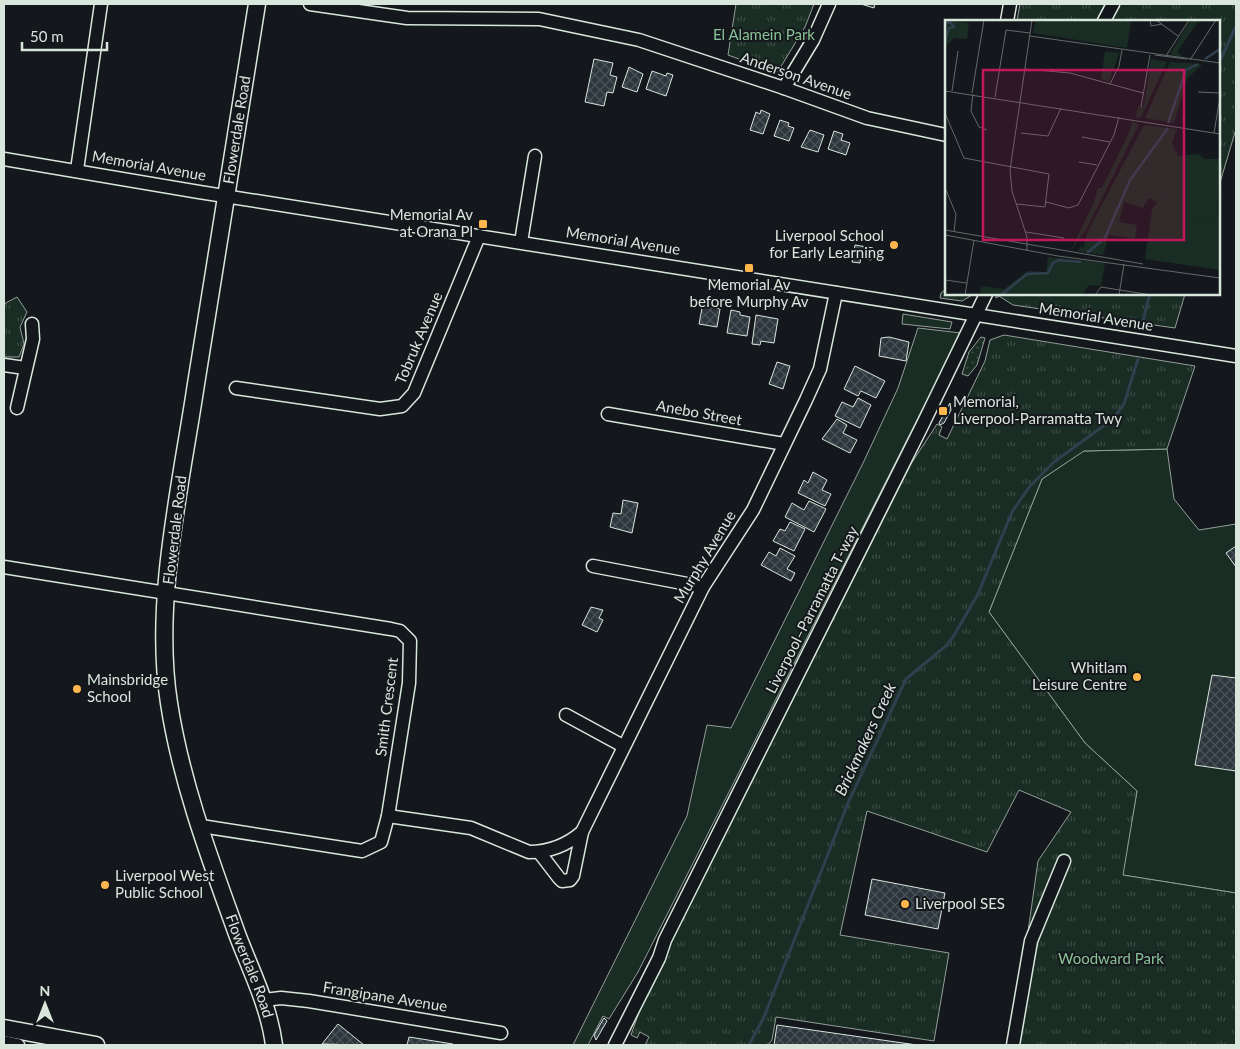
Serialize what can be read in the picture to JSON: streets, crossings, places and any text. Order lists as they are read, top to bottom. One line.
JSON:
{"streets":{"main road":["Flowerdale Road"],"street":["Anderson Avenue","Memorial Avenue","Tobruk Avenue","Anebo Street","Murphy Avenue","Liverpool–Parramatta T-way","Smith Crescent","Frangipane Avenue"]},"crossings":[["Flowerdale Road","Memorial Avenue"],["Flowerdale Road","Smith Crescent"],["Flowerdale Road","Frangipane Avenue"],["Memorial Avenue","Tobruk Avenue"],["Memorial Avenue","Murphy Avenue"],["Memorial Avenue","Liverpool–Parramatta T-way"],["Anebo Street","Murphy Avenue"]],"water":["Brickmakers Creek"],"parks":["El Alamein Park","Woodward Park"],"places":{"transit":["Memorial Av at Orana Pl","Memorial Av before Murphy Av","Memorial, Liverpool-Parramatta Twy"],"other":["Liverpool School for Early Learning","Whitlam Leisure Centre","Mainsbridge School","Liverpool West Public School","Liverpool SES"]},"scale_bar":"50 m","north":"top"}
